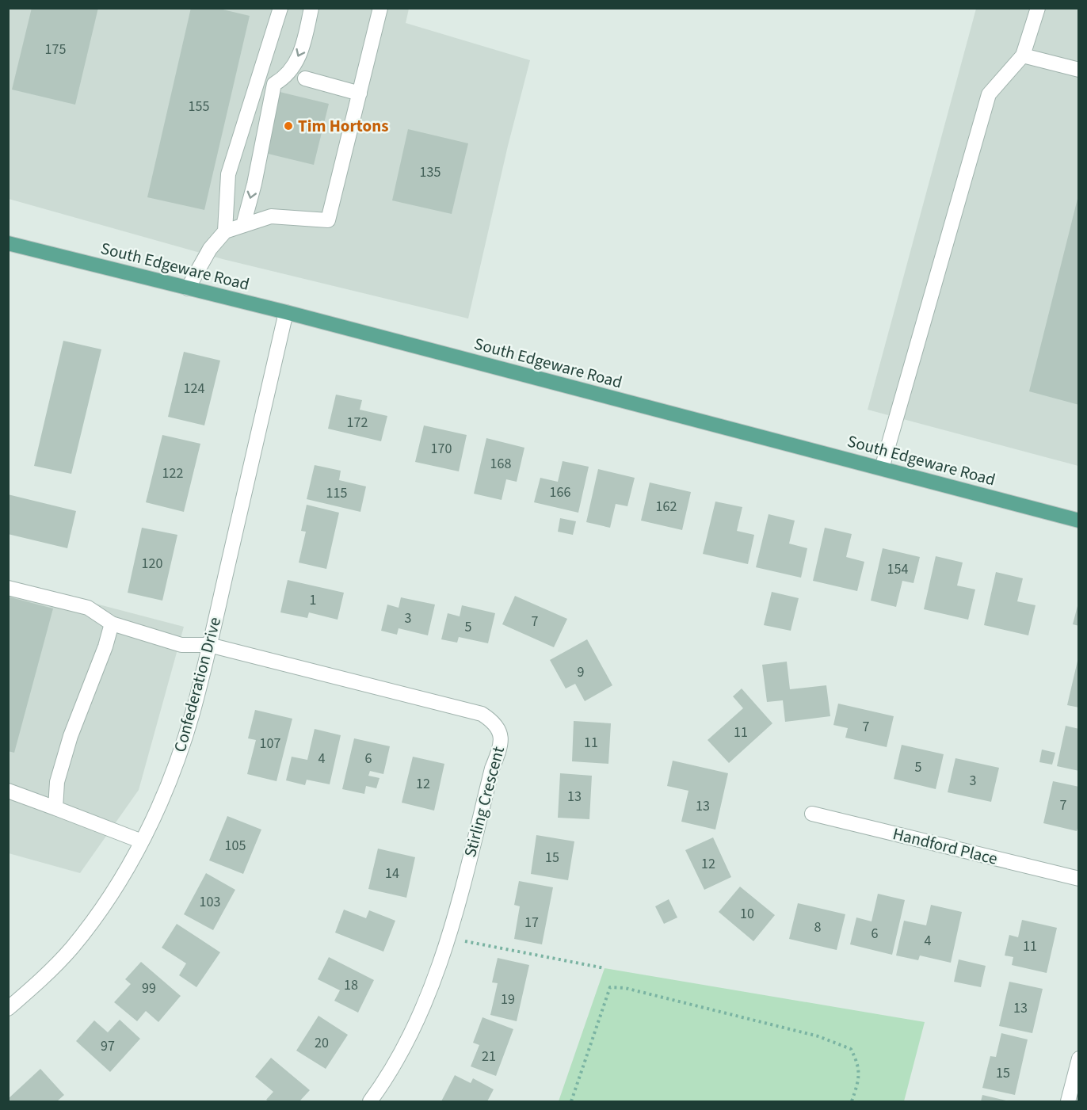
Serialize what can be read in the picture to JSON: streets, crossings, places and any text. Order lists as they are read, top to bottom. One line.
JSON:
{"streets":{"main road":["South Edgeware Road"],"street":["Confederation Drive","Stirling Crescent","Handford Place"]},"crossings":[["South Edgeware Road","Confederation Drive"],["Confederation Drive","Stirling Crescent"]],"places":["Tim Hortons"],"house_numbers":["175","155","135","124","172","170","168","122","166","115","162","120","154","1","3","7","5","9","7","11","11","107","4","6","5","3","12","13","7","13","105","15","12","14","103","10","17","8","6","4","11","18","99","19","13","20","97","21","15"]}
